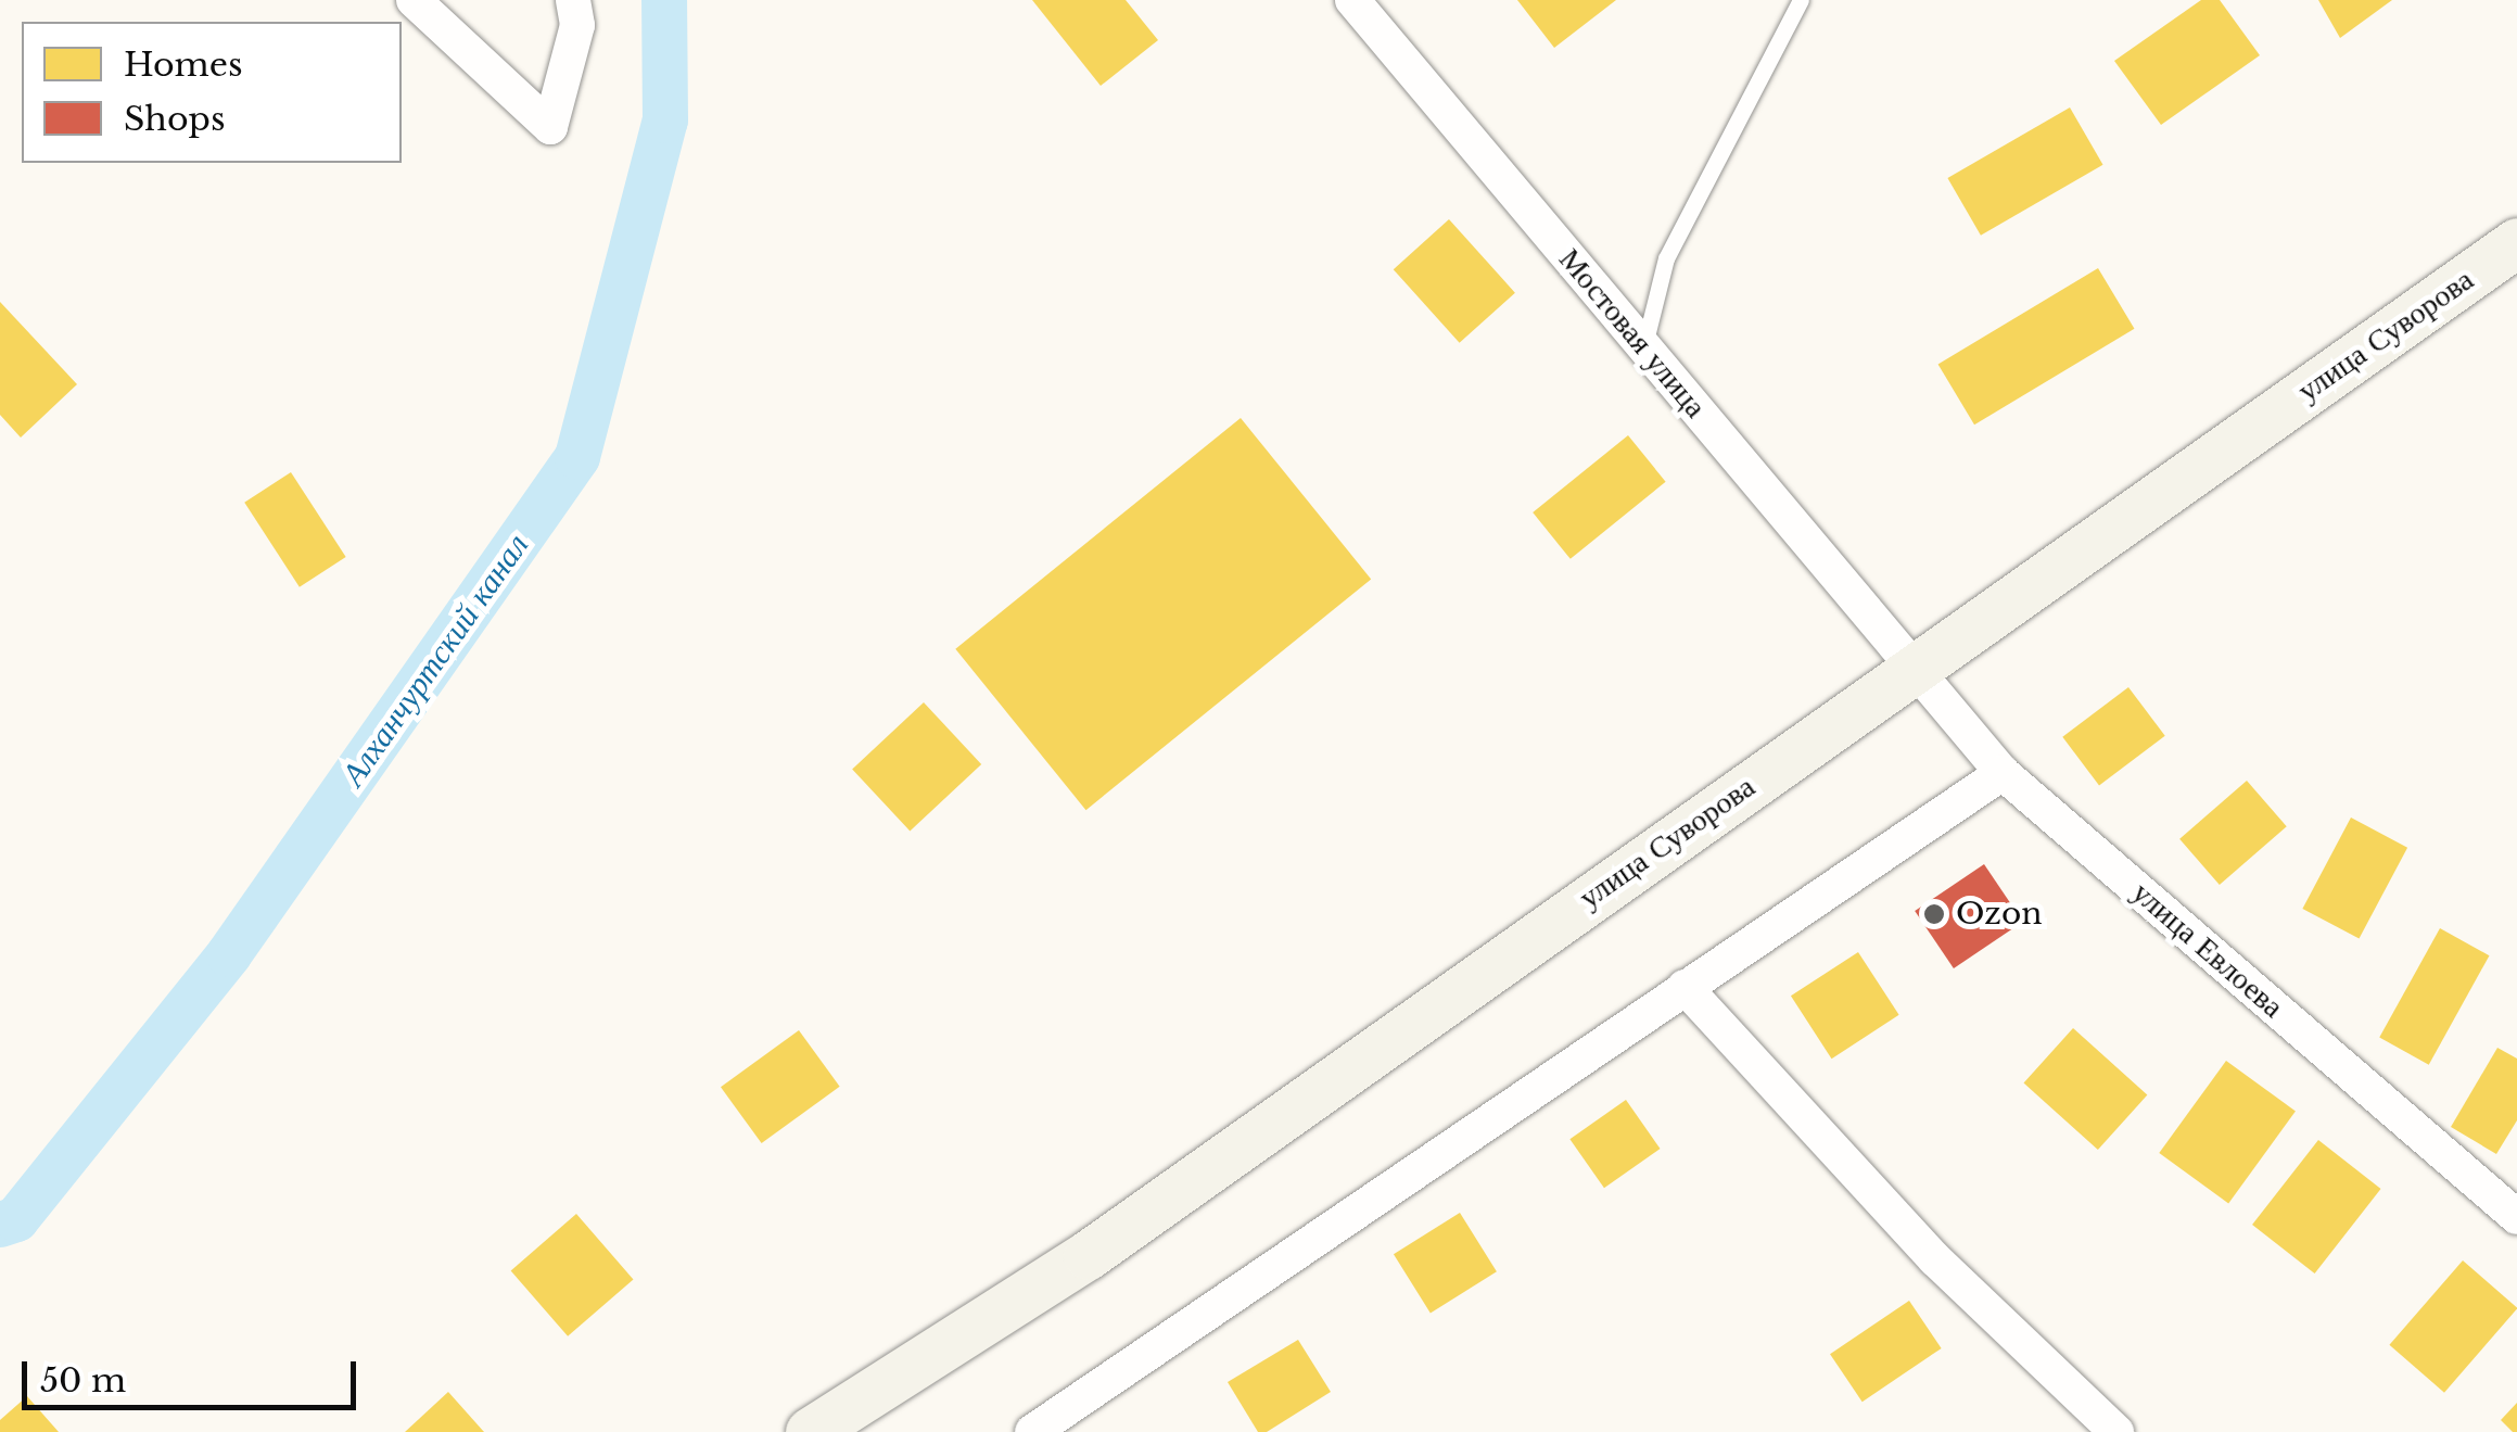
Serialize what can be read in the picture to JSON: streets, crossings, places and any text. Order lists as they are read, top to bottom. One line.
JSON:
{"streets":{"main road":["улица Суворова"],"street":["Мостовая улица","улица Евлоева"]},"crossings":[["Мостовая улица","улица Суворова"],["Мостовая улица","улица Евлоева"],["улица Суворова","улица Евлоева"]],"water":["Алханчуртский канал"],"places":["Ozon"],"legend":["Homes","Shops"],"scale_bar":"50 m"}
